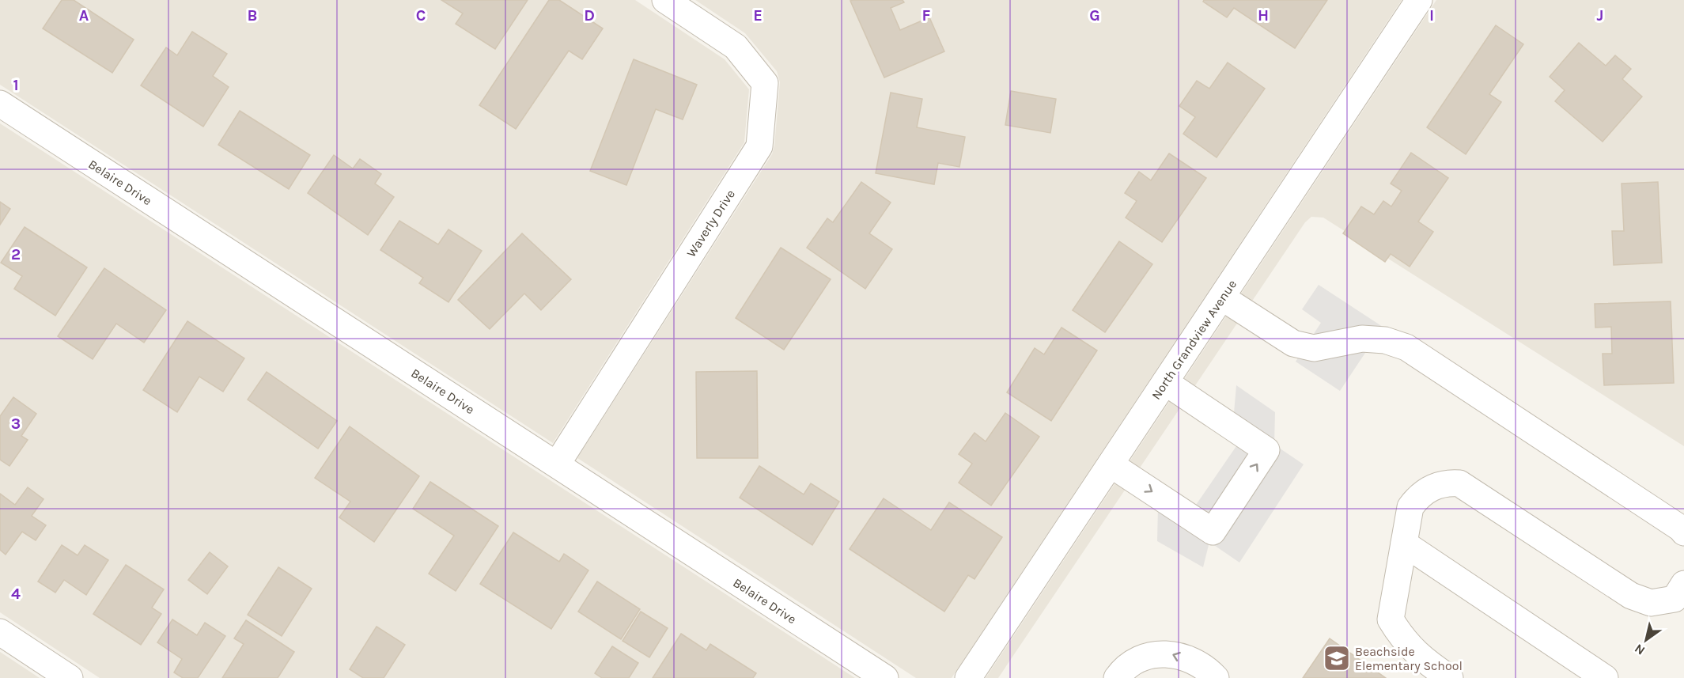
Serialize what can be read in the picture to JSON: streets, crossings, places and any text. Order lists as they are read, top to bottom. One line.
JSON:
{"streets":{"street":["Belaire Drive","Waverly Drive","North Grandview Avenue"]},"crossings":[["Belaire Drive","Waverly Drive"]],"places":{"school or university":["Beachside Elementary School"]},"north":"bottom left","grid":{"columns":["A","B","C","D","E","F","G","H","I","J"],"rows":["1","2","3","4"]}}
